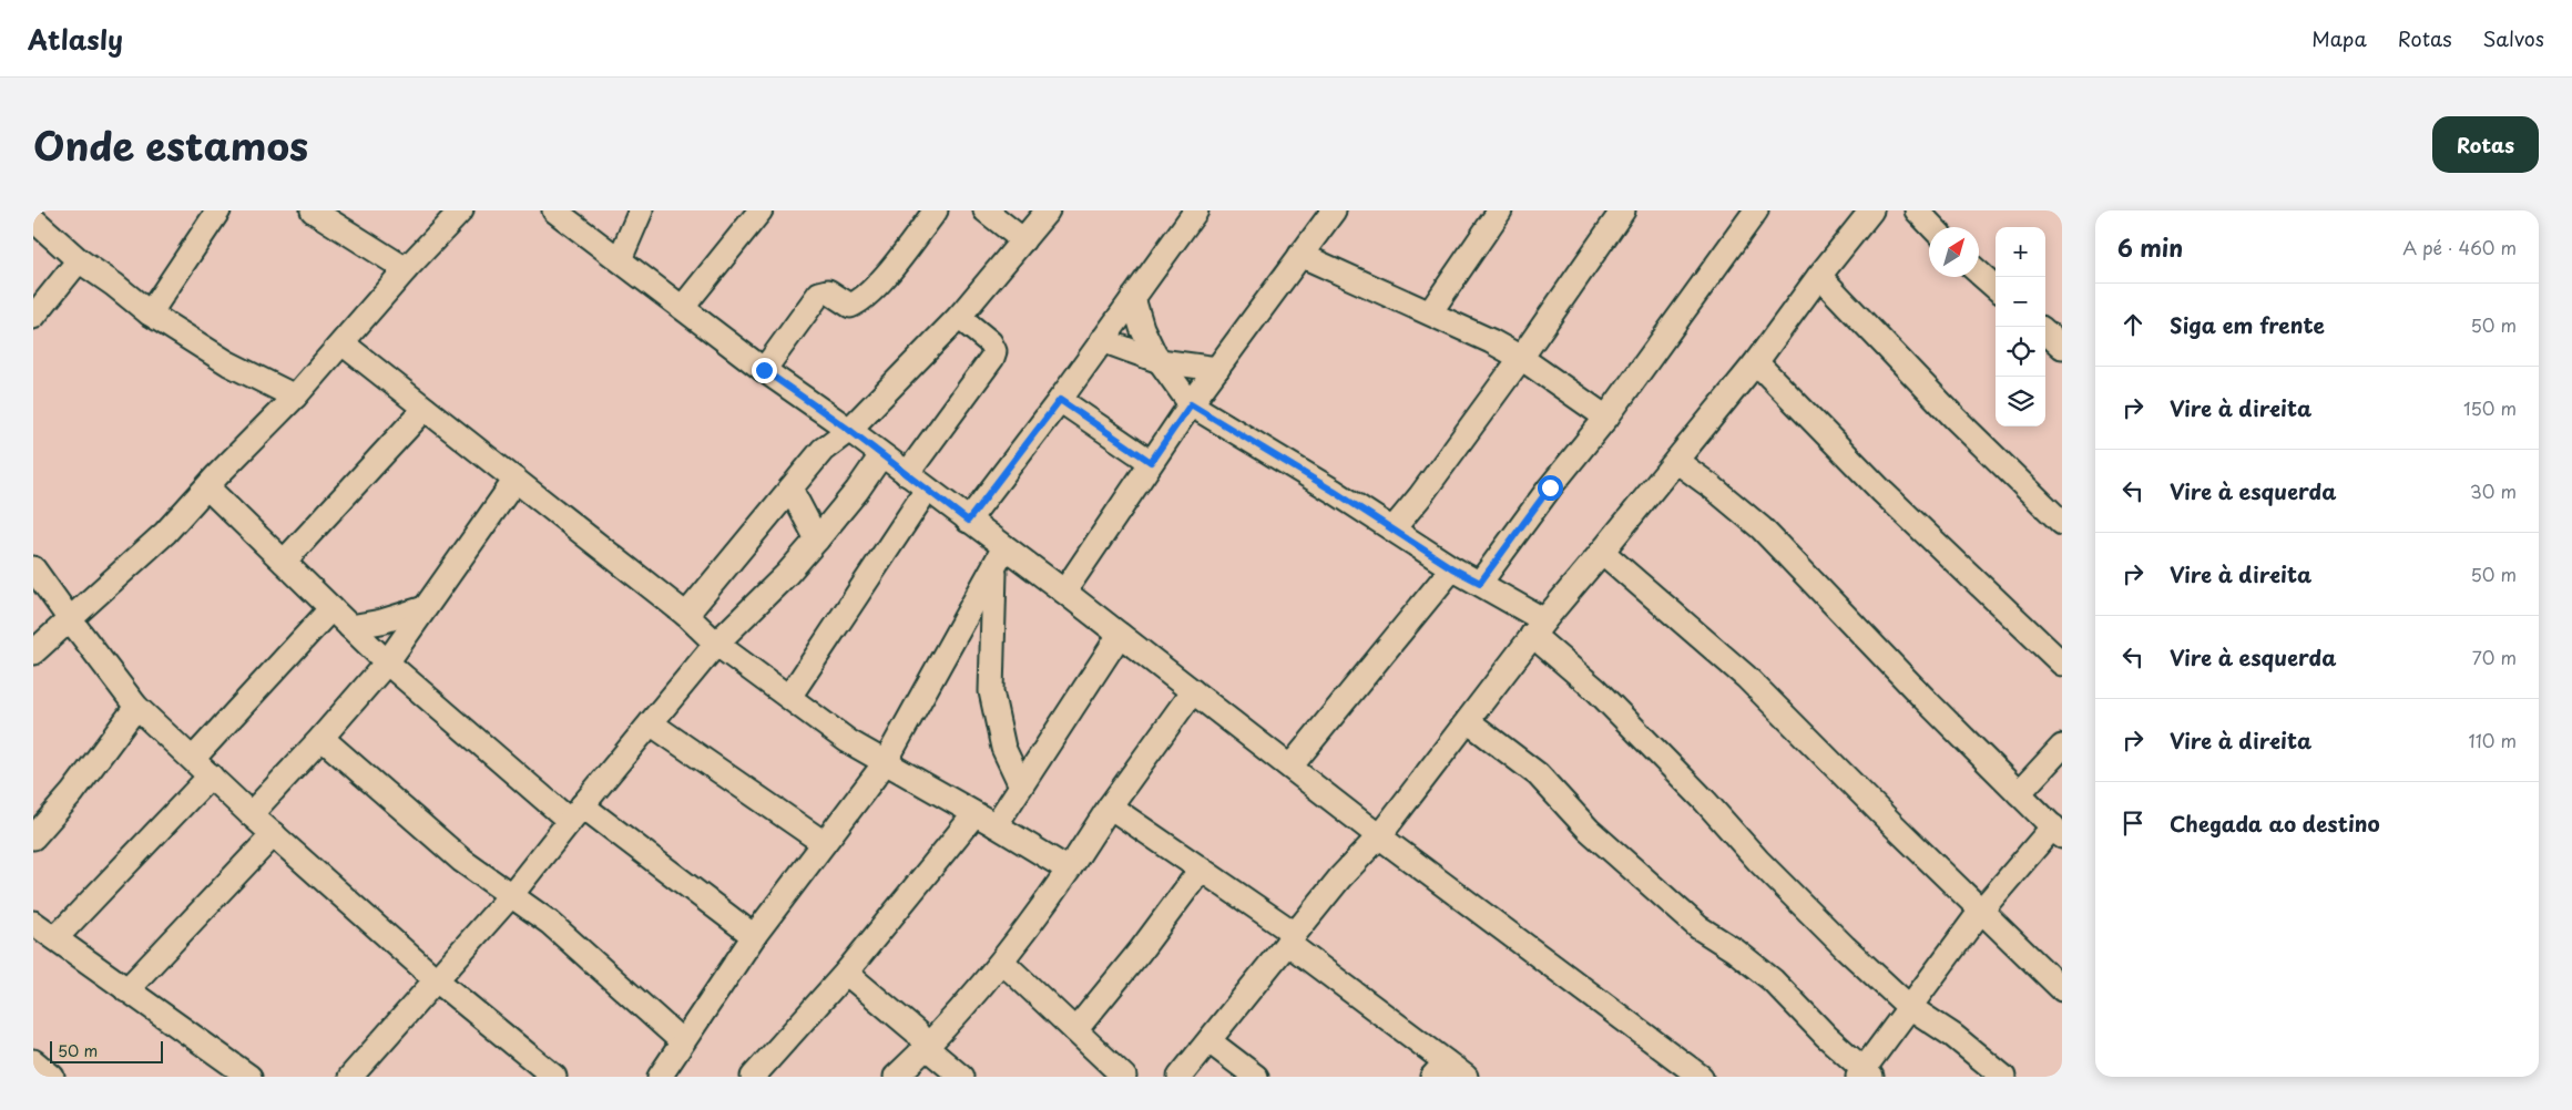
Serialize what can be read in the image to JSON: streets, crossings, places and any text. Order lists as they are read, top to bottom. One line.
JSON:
{"scale_bar":"50 m","north":"top right","page":{"header":"Atlasly","nav":["Mapa","Rotas","Salvos"],"title":"Onde estamos","buttons":"Rotas","heading":["6 min","A pé · 460 m"],"map_buttons":["+","−"],"list":[["Siga em frente","50 m"],["Vire à direita","150 m"],["Vire à esquerda","30 m"],["Vire à direita","50 m"],["Vire à esquerda","70 m"],["Vire à direita","110 m"],"Chegada ao destino"],"scale":"50 m"}}
